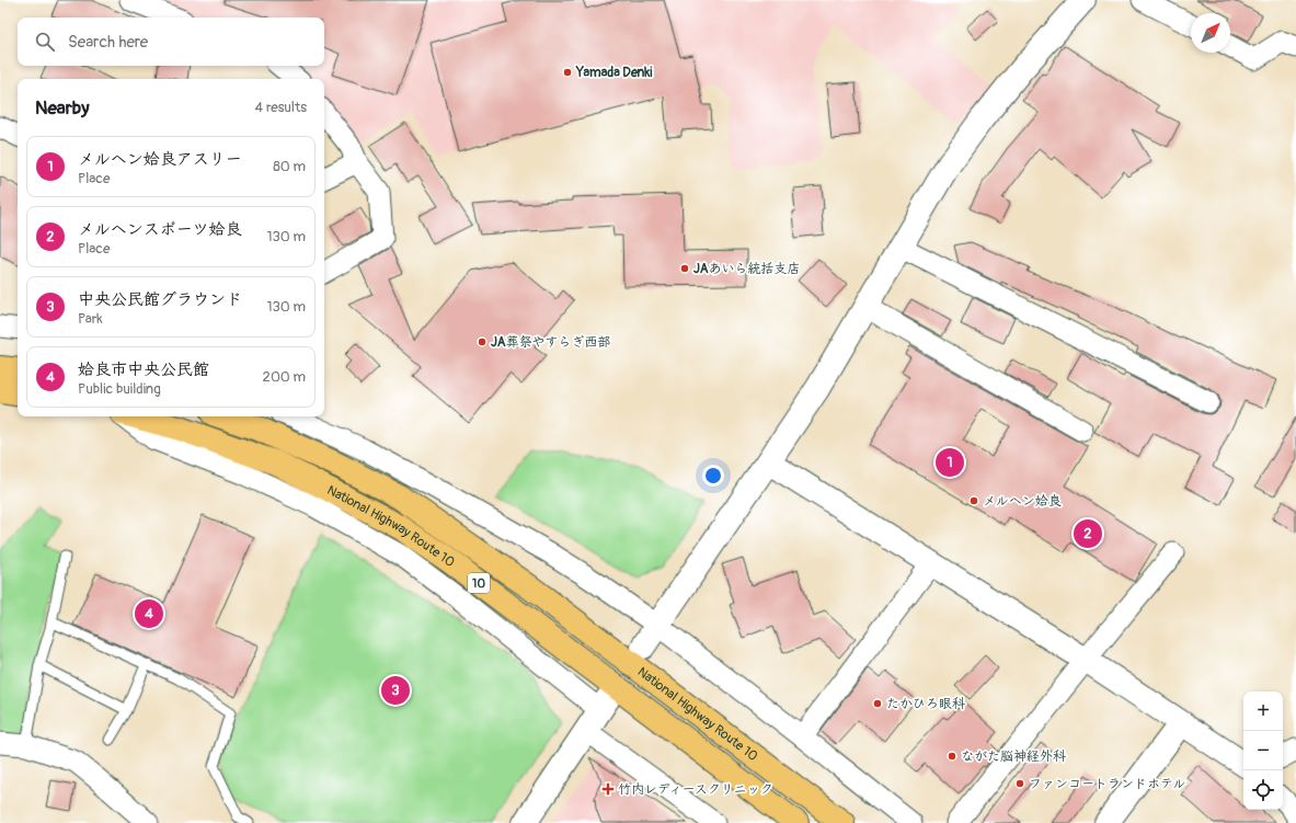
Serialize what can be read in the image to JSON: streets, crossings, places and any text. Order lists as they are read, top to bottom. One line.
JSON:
{"streets":{"highway":["National Highway Route 10","10"]},"places":{"other":["Yamada Denki","JAあいら統括支店","JA葬祭やすらぎ西部","メルヘン姶良","たかひろ眼科","ながた脳神経外科","ファンコートランドホテル"],"health":["竹内レディースクリニック"]},"north":"top right","page":{"search":"Search here","heading":["Nearby","4 results"],"list":[{"mark":"1","name":"メルヘン姶良アスリー","note":"Place","value":"80 m"},{"mark":"2","name":"メルヘンスポーツ姶良","note":"Place","value":"130 m"},{"mark":"3","name":"中央公民館グラウンド","note":"Park","value":"130 m"},{"mark":"4","name":"姶良市中央公民館","note":"Public building","value":"200 m"}],"pins":["1","2","4","3"],"map_buttons":["+","−"]}}
